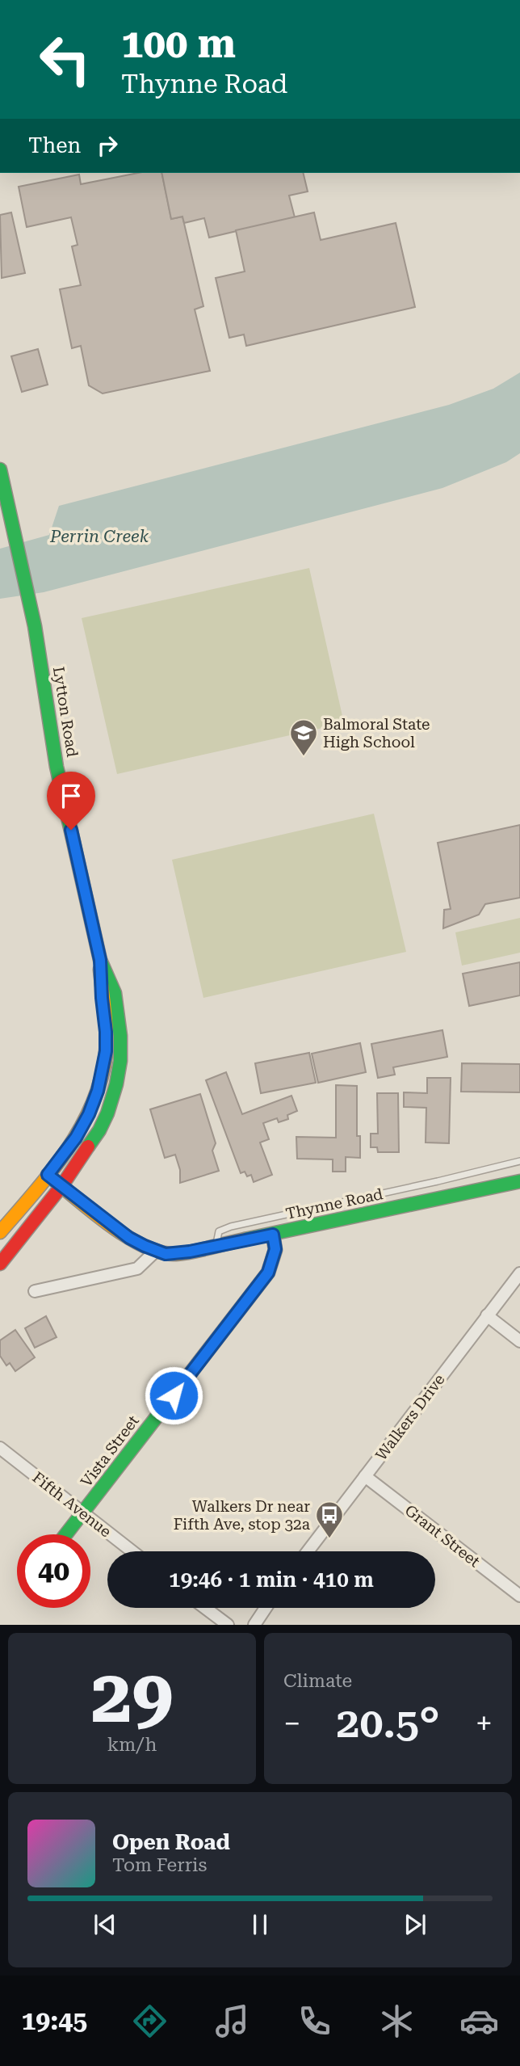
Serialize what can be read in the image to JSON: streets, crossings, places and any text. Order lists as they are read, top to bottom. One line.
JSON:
{"streets":{"main road":["Lytton Road","Thynne Road","Vista Street"],"street":["Walkers Drive","Fifth Avenue","Grant Street"]},"crossings":[["Lytton Road","Thynne Road"],["Thynne Road","Vista Street"],["Walkers Drive","Grant Street"],["Vista Street","Fifth Avenue"]],"water":["Perrin Creek"],"places":{"school or university":["Balmoral State High School"],"bus stop":["Walkers Dr near Fifth Ave, stop 32a"]},"page":{"turn":["100 m","Thynne Road"],"then":"Then","limit":"40","trip":"19:46 · 1 min · 410 m","tile":[["29","km/h"],"Climate"],"heat":["−","20.5°","+"],"song":["Open Road","Tom Ferris"],"tabs":"19:45"}}
